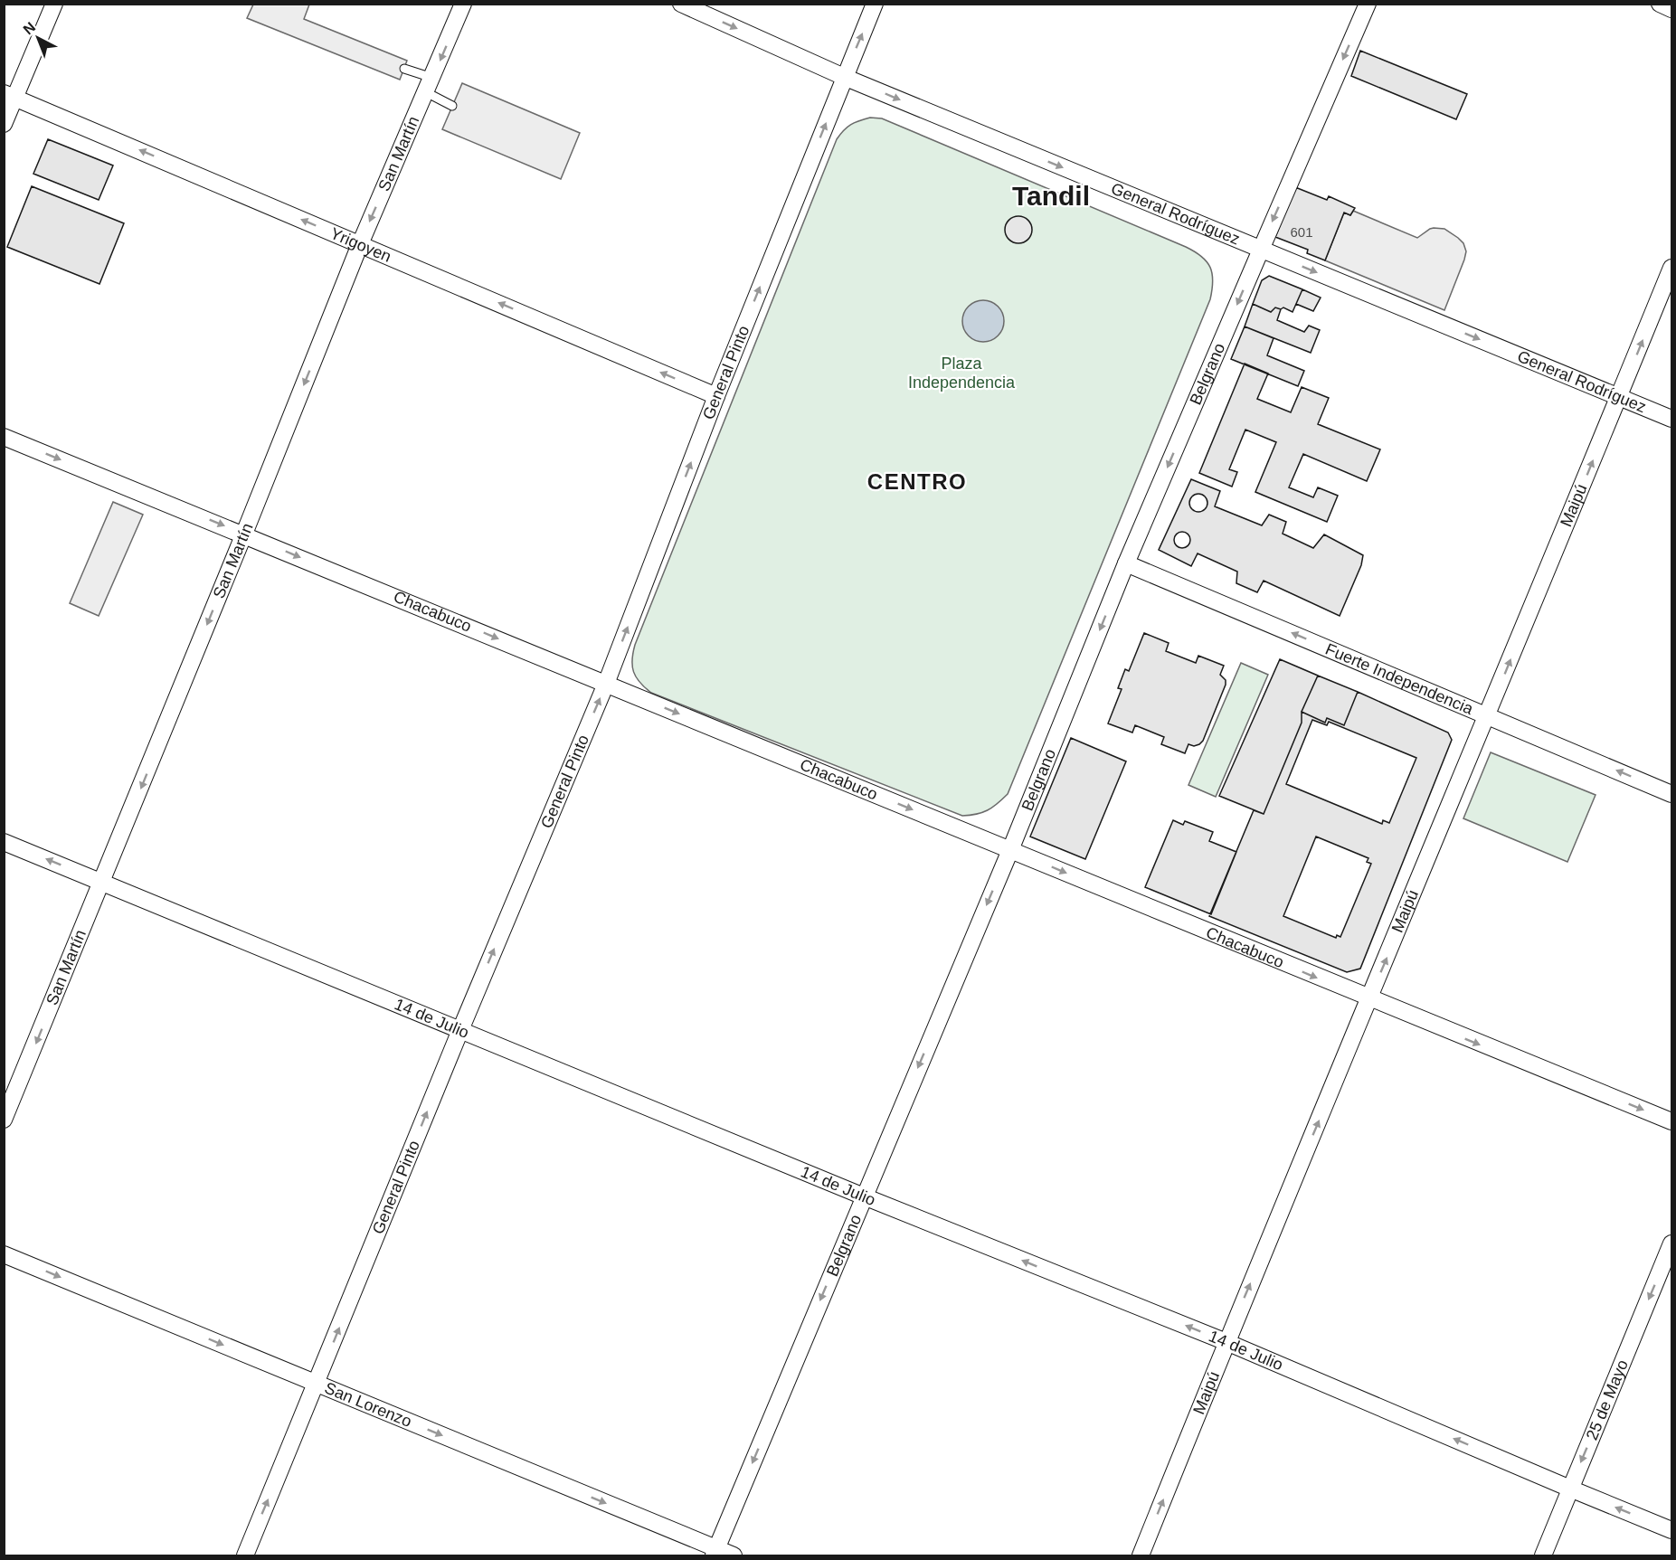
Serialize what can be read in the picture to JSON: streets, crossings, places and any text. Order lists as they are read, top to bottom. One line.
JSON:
{"streets":{"street":["San Martín","General Rodríguez","Yrigoyen","General Pinto","Belgrano","Maipú","Chacabuco","Fuerte Independencia","14 de Julio","25 de Mayo","San Lorenzo"]},"crossings":[["San Martín","Yrigoyen"],["San Martín","Chacabuco"],["San Martín","14 de Julio"],["General Rodríguez","General Pinto"],["General Rodríguez","Belgrano"],["General Rodríguez","Maipú"],["Yrigoyen","General Pinto"],["General Pinto","Chacabuco"],["General Pinto","14 de Julio"],["General Pinto","San Lorenzo"],["Belgrano","Chacabuco"],["Belgrano","Fuerte Independencia"],["Belgrano","14 de Julio"],["Belgrano","San Lorenzo"],["Maipú","Chacabuco"],["Maipú","Fuerte Independencia"],["Maipú","14 de Julio"],["14 de Julio","25 de Mayo"]],"one_way":["San Martín","General Rodríguez","Yrigoyen","General Pinto","Belgrano","Maipú","Chacabuco","Fuerte Independencia","14 de Julio","25 de Mayo","San Lorenzo"],"districts":["Tandil","CENTRO"],"parks":["Plaza Independencia"],"house_numbers":["601"],"north":"top left"}
